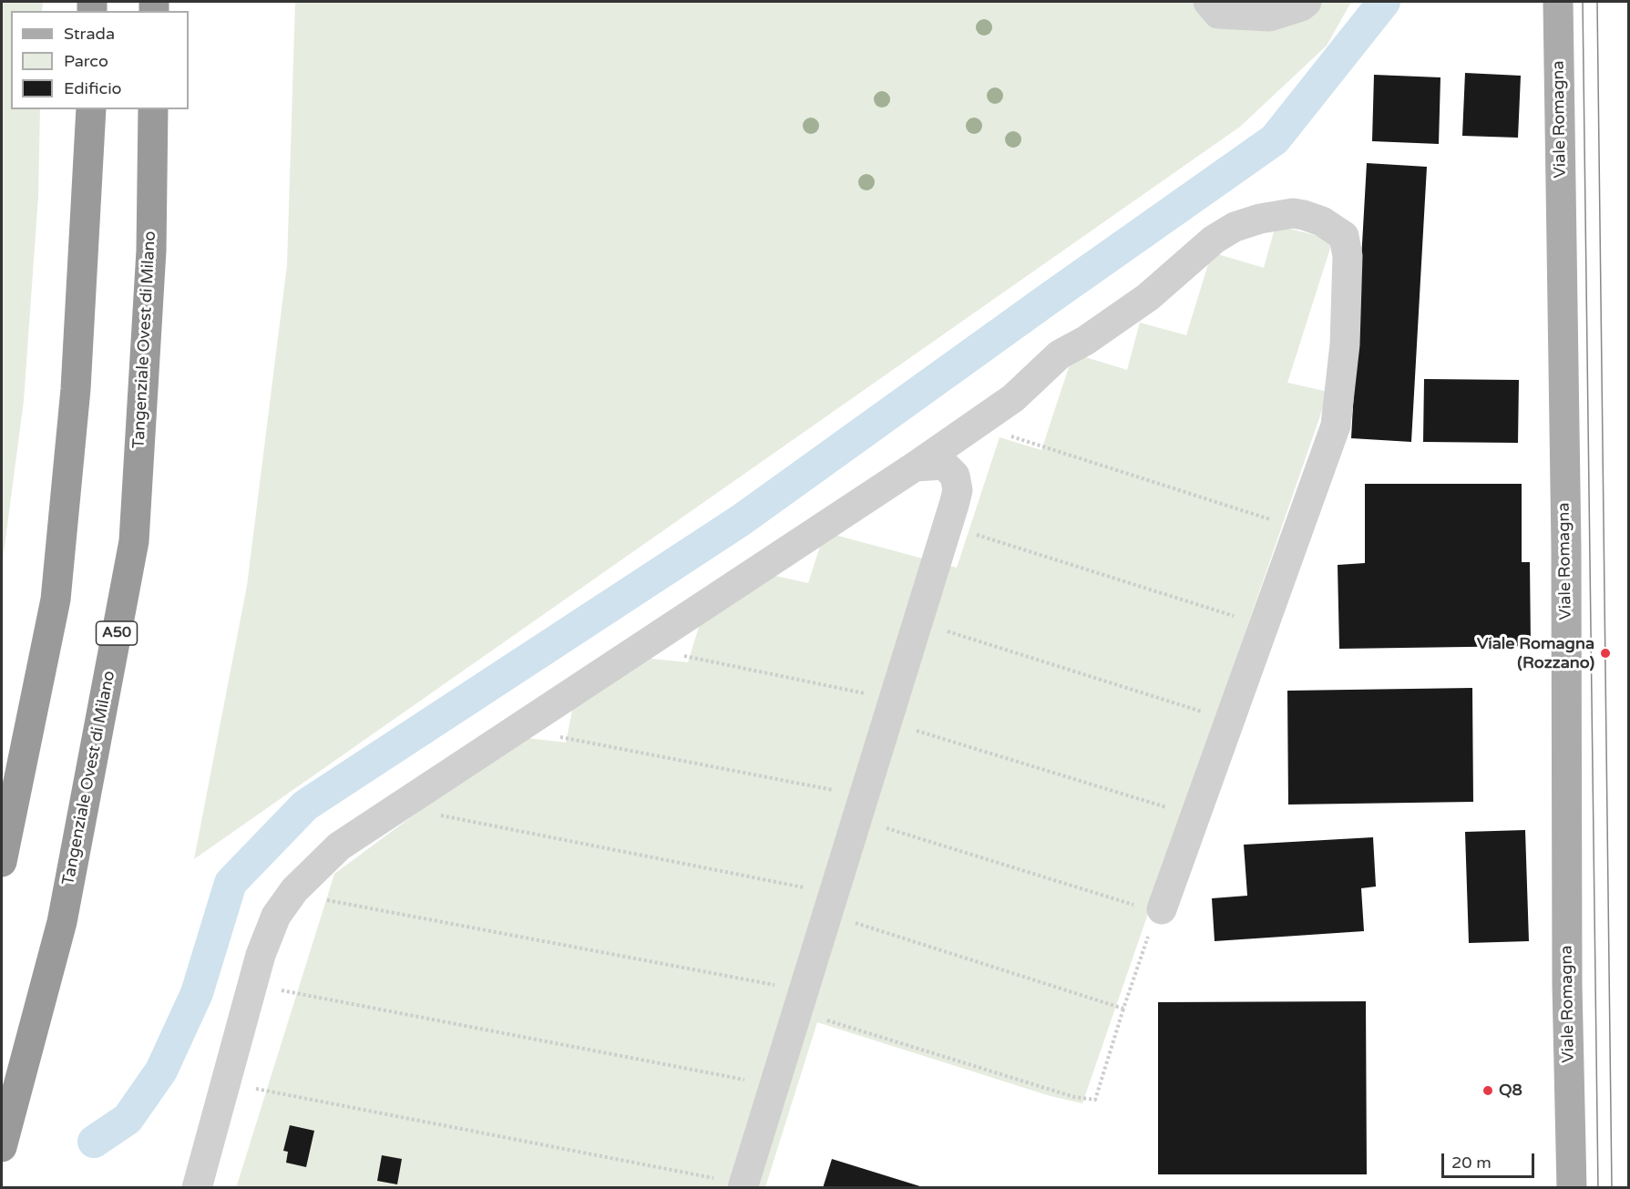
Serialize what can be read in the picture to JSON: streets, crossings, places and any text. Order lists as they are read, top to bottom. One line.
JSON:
{"streets":{"highway":["Tangenziale Ovest di Milano","A50"],"main road":["Viale Romagna"]},"places":["Viale Romagna (Rozzano)","Q8"],"legend":["Strada","Parco","Edificio"],"scale_bar":"20 m"}
